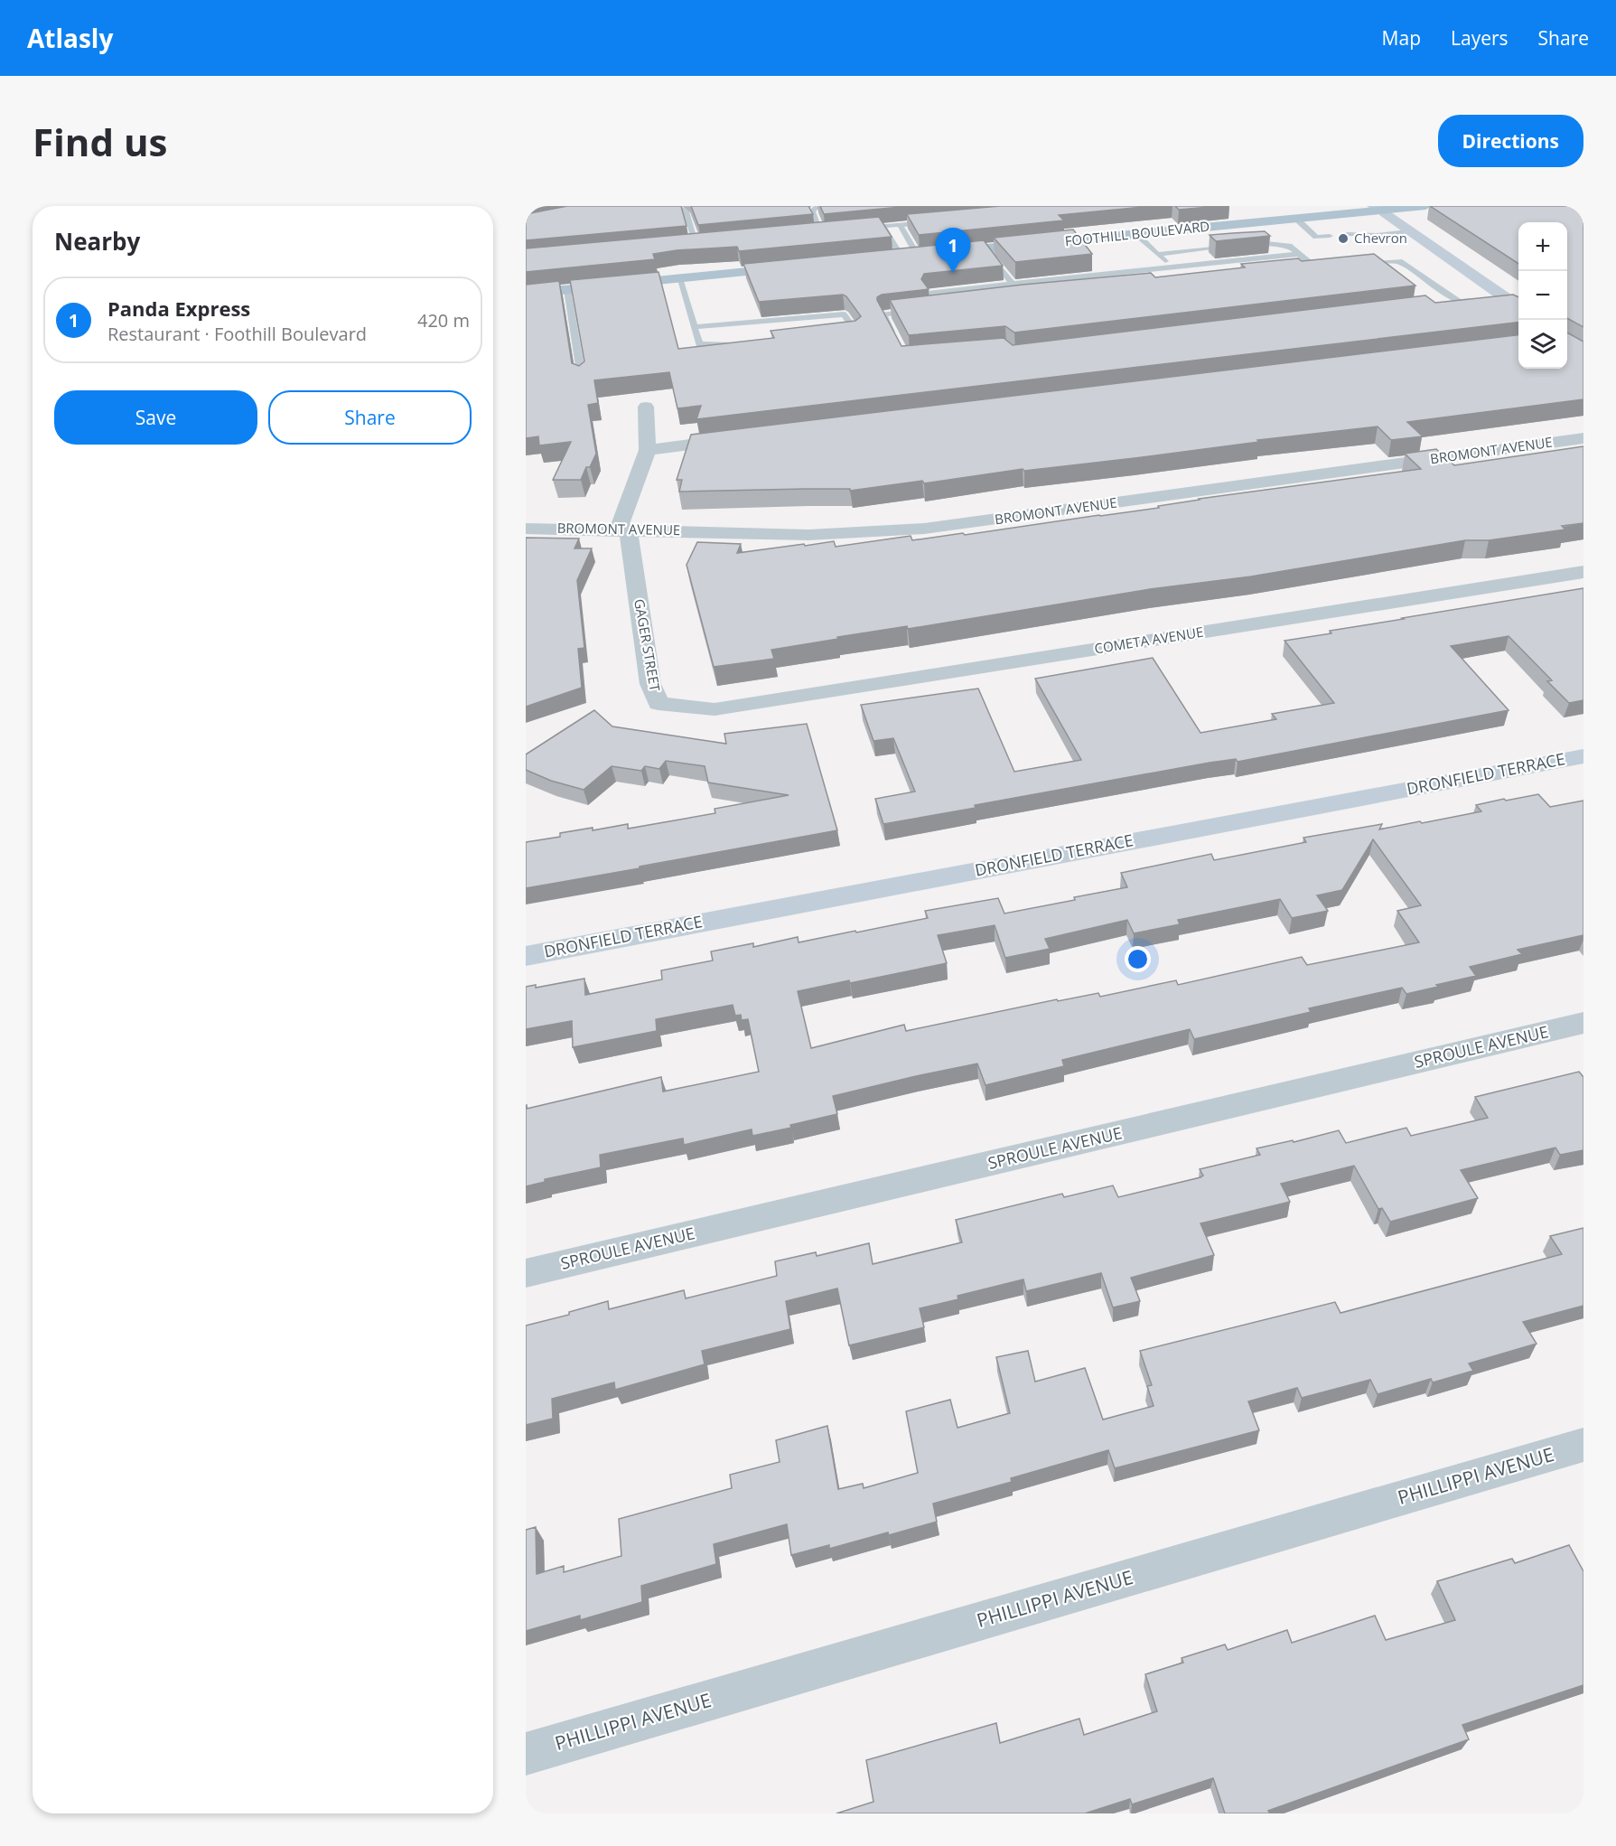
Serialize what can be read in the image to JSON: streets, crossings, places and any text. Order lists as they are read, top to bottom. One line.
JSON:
{"streets":{"main road":["FOOTHILL BOULEVARD"],"street":["BROMONT AVENUE","COMETA AVENUE","GAGER STREET","DRONFIELD TERRACE","SPROULE AVENUE","PHILLIPPI AVENUE"]},"crossings":[["BROMONT AVENUE","GAGER STREET"],["COMETA AVENUE","GAGER STREET"]],"places":["Chevron"],"page":{"header":"Atlasly","nav":["Map","Layers","Share"],"buttons":["Directions",["Save","Share"]],"title":"Find us","heading":"Nearby","map_buttons":["+","−"],"pins":"1","list":[{"mark":"1","name":"Panda Express","note":"Restaurant · Foothill Boulevard","value":"420 m"}]}}
